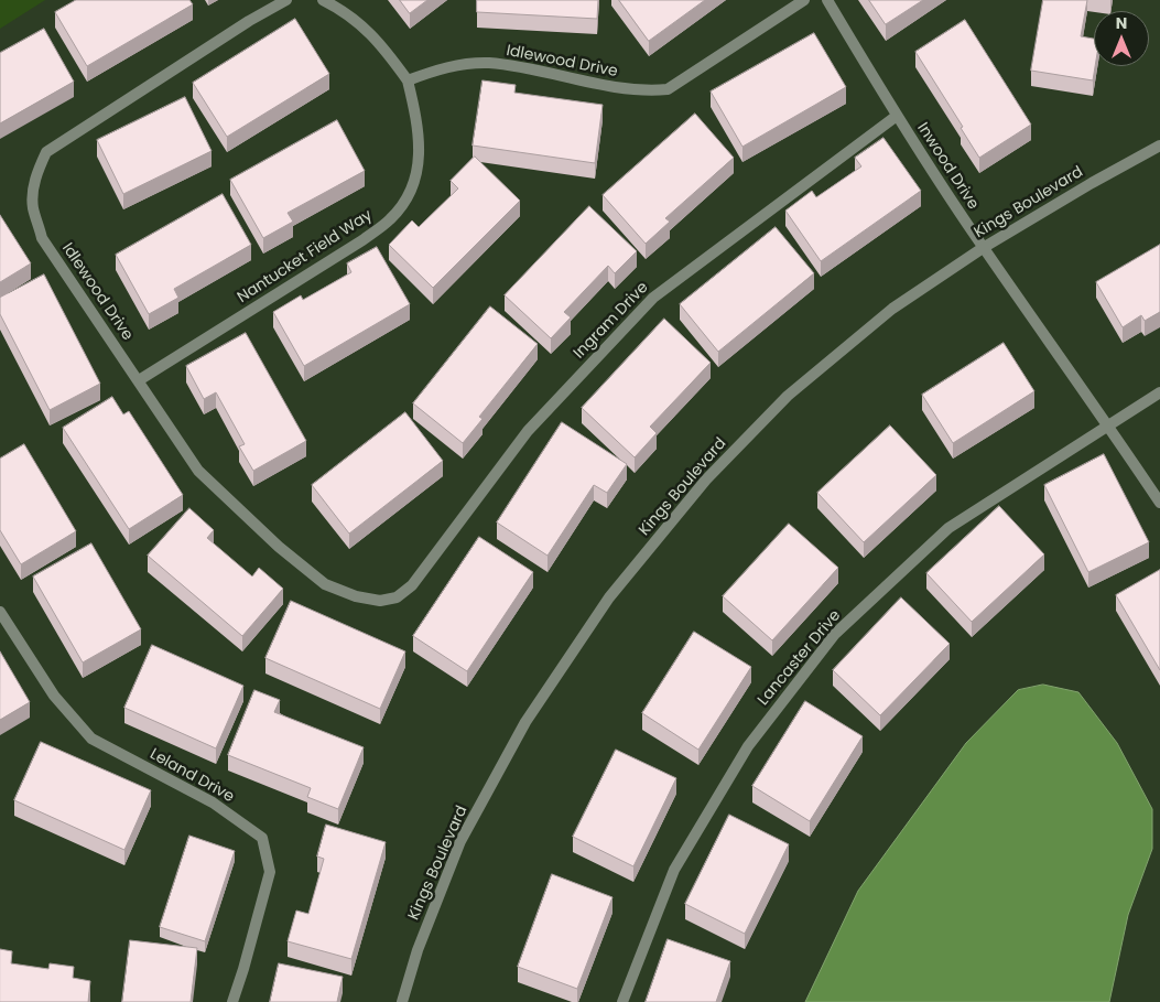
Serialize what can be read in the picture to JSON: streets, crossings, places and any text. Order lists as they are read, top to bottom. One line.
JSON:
{"streets":{"street":["Idlewood Drive","Inwood Drive","Kings Boulevard","Nantucket Field Way","Ingram Drive","Lancaster Drive","Leland Drive"]},"crossings":[["Idlewood Drive","Nantucket Field Way"],["Idlewood Drive","Ingram Drive"],["Inwood Drive","Kings Boulevard"],["Inwood Drive","Ingram Drive"],["Inwood Drive","Lancaster Drive"]],"north":"top"}
